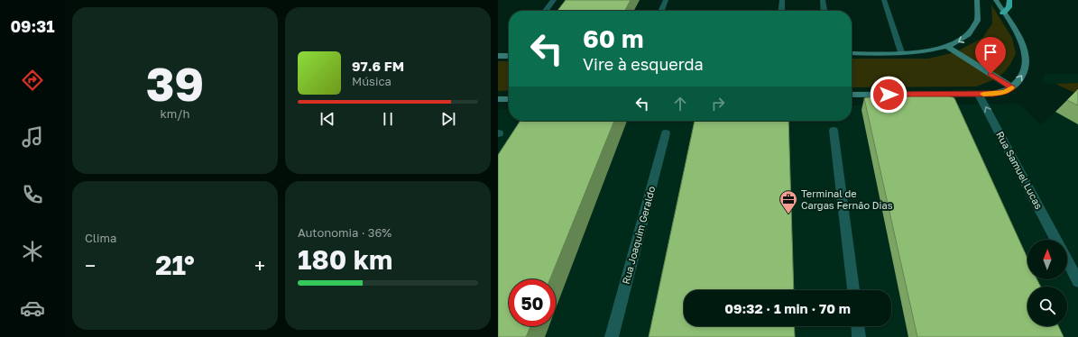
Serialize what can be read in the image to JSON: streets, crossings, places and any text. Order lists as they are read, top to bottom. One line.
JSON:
{"streets":{"street":["Rua Samuel Lucas","Rua Joaquim Geraldo"]},"one_way":["Rua Samuel Lucas"],"places":{"office":["Terminal de Cargas Fernão Dias"]},"north":"top","page":{"tabs":"09:31","tile":[["39","km/h"],"Clima",["Autonomia · 36%","180 km"]],"turn":["60 m","Vire à esquerda"],"song":["97.6 FM","Música"],"heat":["−","21°","+"],"limit":"50","trip":"09:32 · 1 min · 70 m"}}
